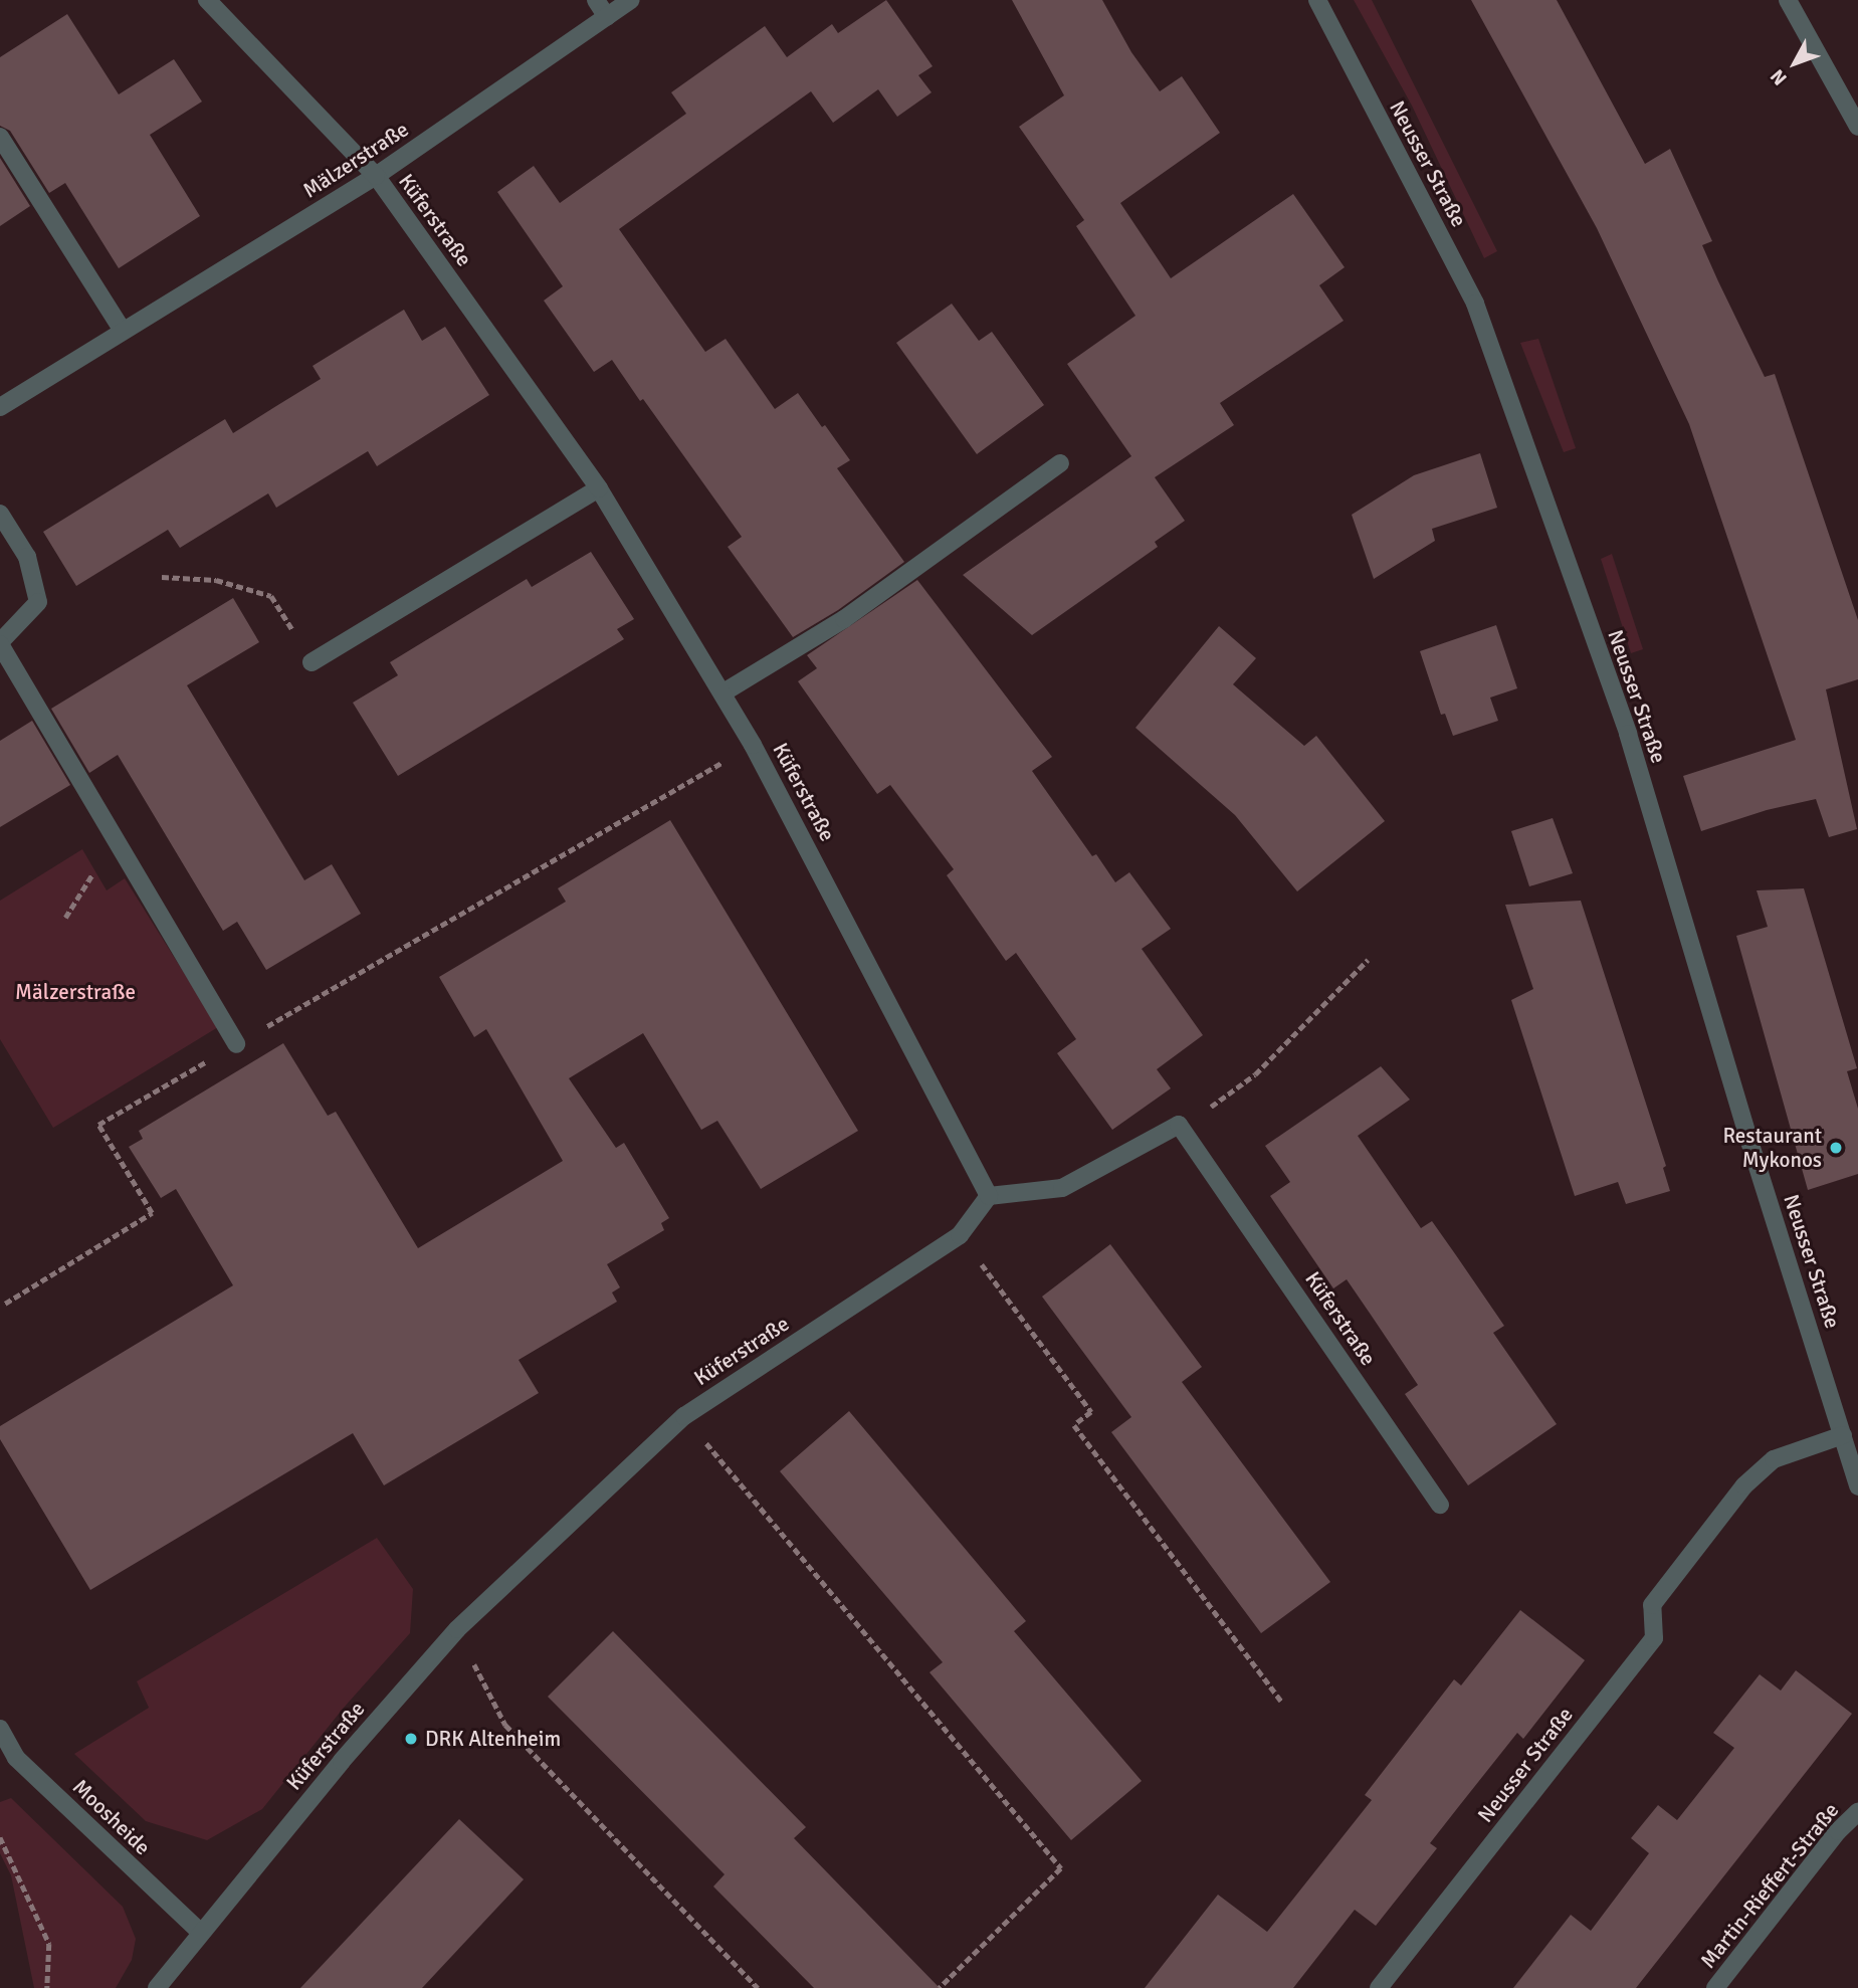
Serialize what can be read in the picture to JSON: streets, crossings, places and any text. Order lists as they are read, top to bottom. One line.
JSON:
{"streets":{"street":["Mälzerstraße","Neusser Straße","Küferstraße","Moosheide","Martin-Rieffert-Straße"]},"crossings":[["Mälzerstraße","Küferstraße"],["Küferstraße","Moosheide"]],"parks":["Mälzerstraße"],"places":["Restaurant Mykonos","DRK Altenheim"],"north":"bottom left"}
